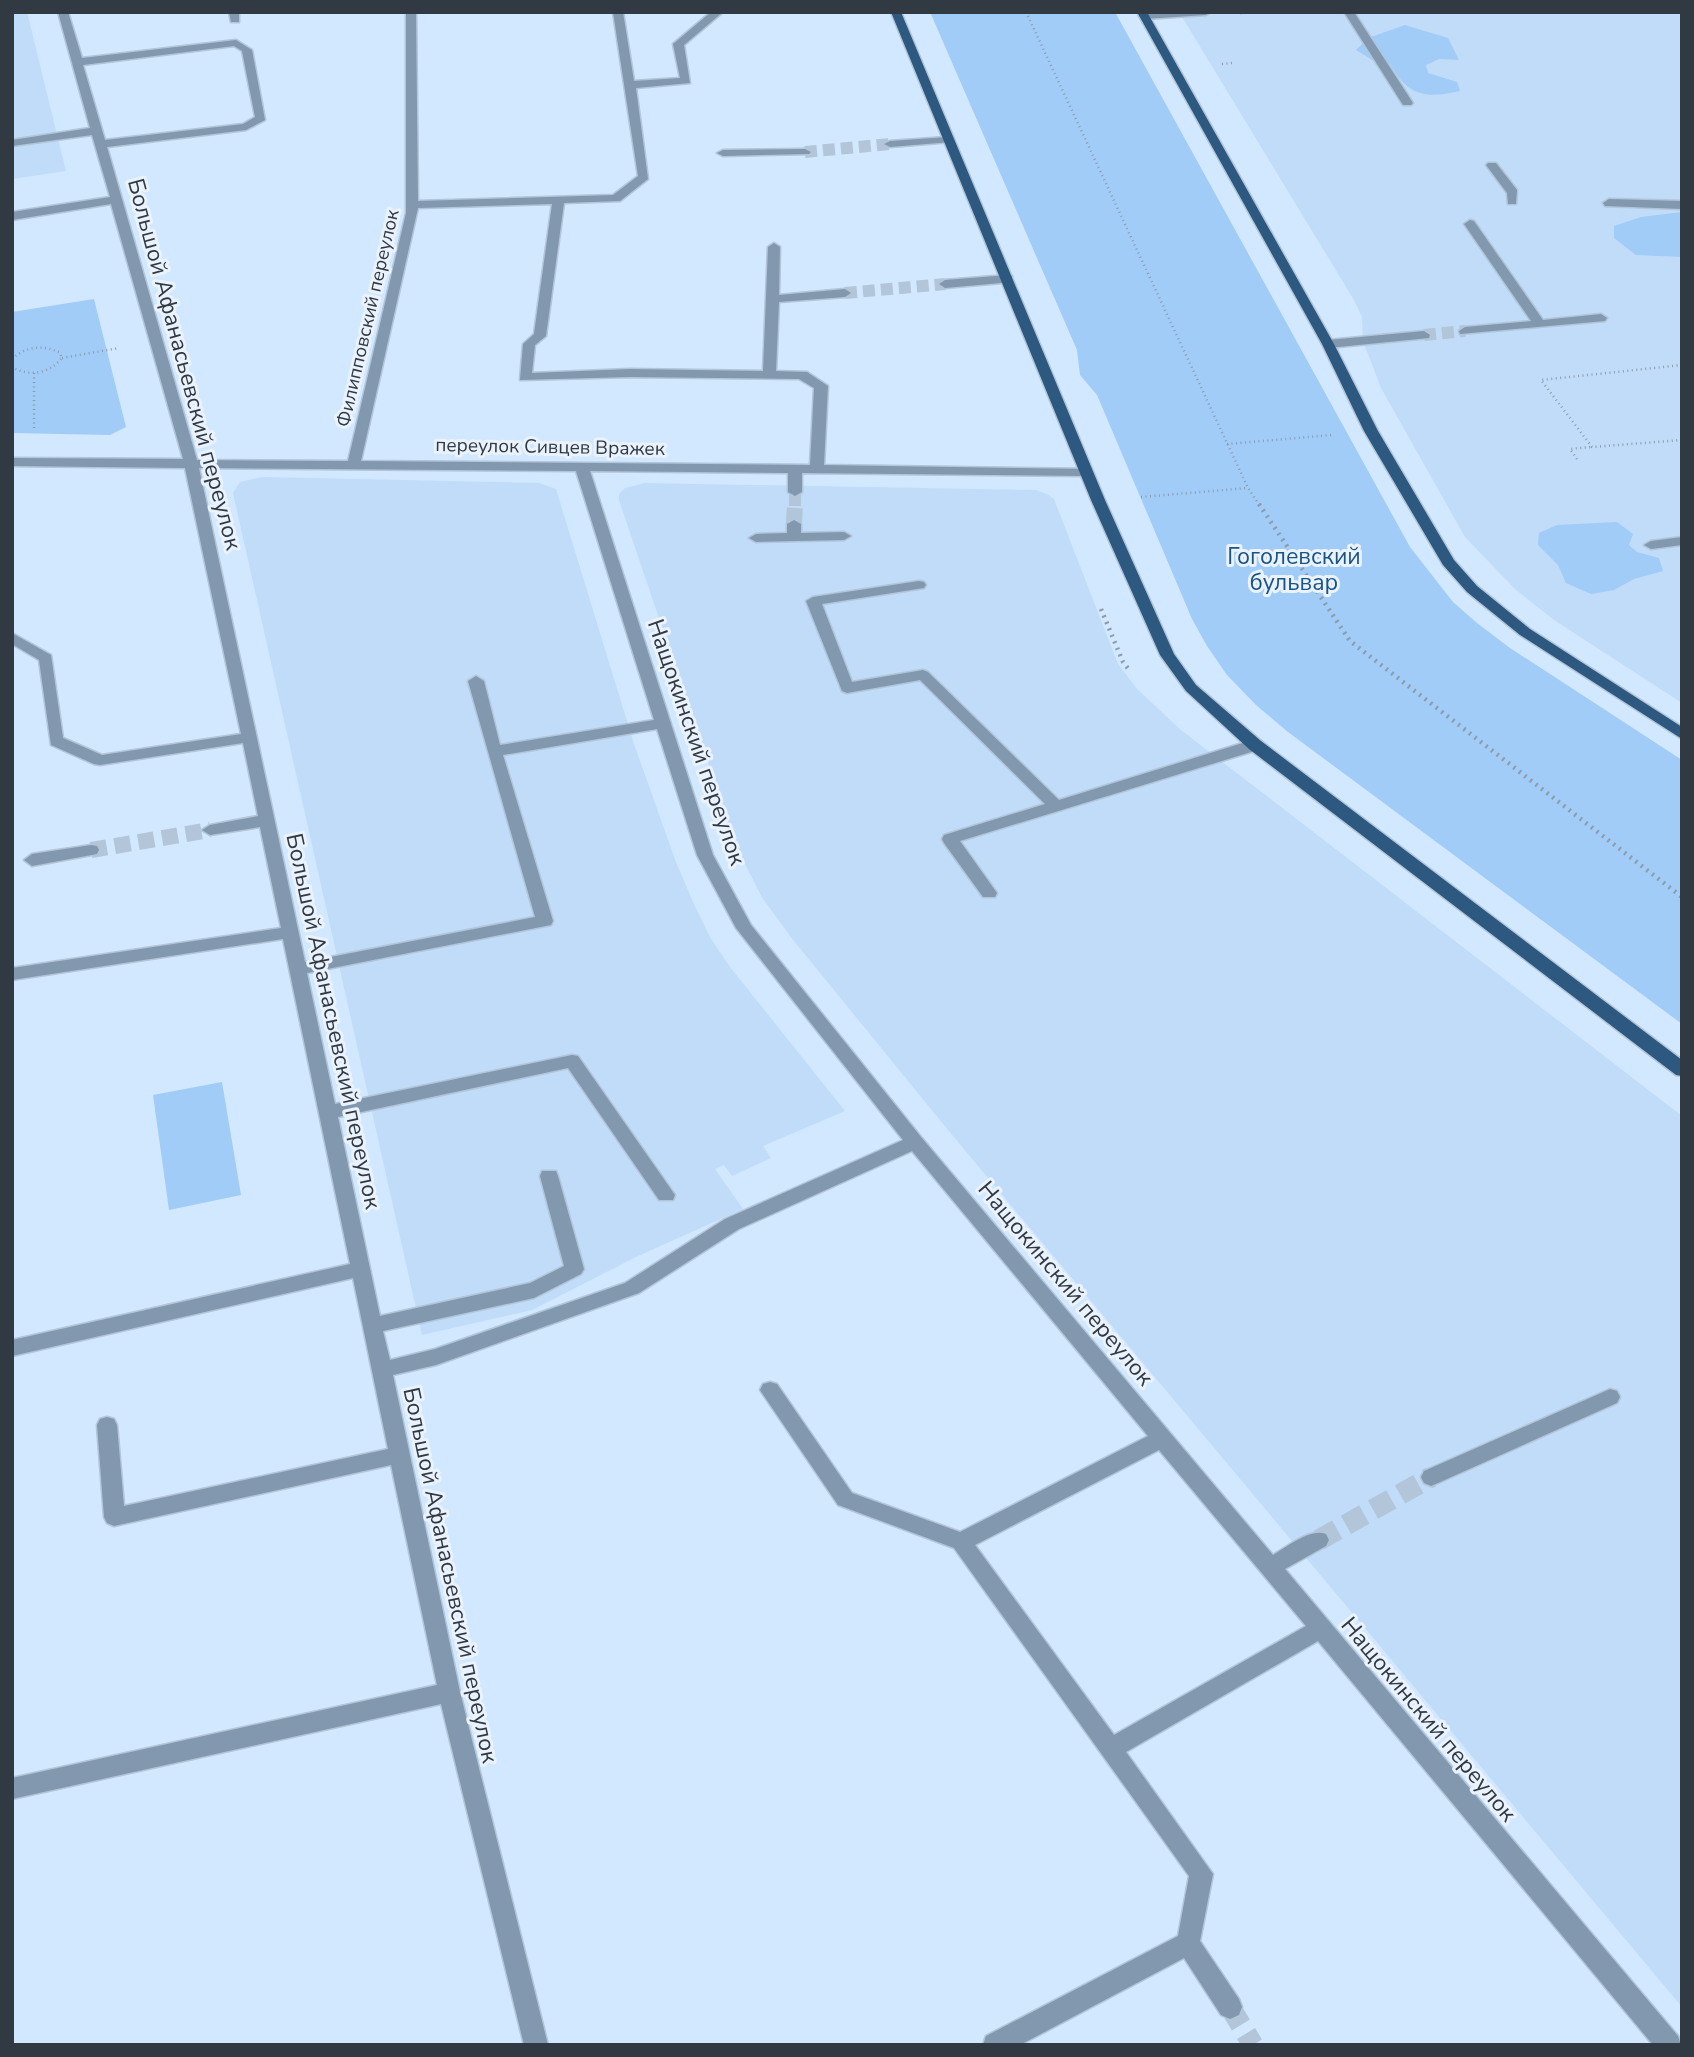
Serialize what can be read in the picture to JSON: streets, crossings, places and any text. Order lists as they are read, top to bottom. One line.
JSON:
{"streets":{"street":["Филипповский переулок","Большой Афанасьевский переулок","переулок Сивцев Вражек","Нащокинский переулок"]},"crossings":[["Филипповский переулок","переулок Сивцев Вражек"],["Большой Афанасьевский переулок","переулок Сивцев Вражек"],["переулок Сивцев Вражек","Нащокинский переулок"]],"parks":["Гоголевский бульвар"]}
